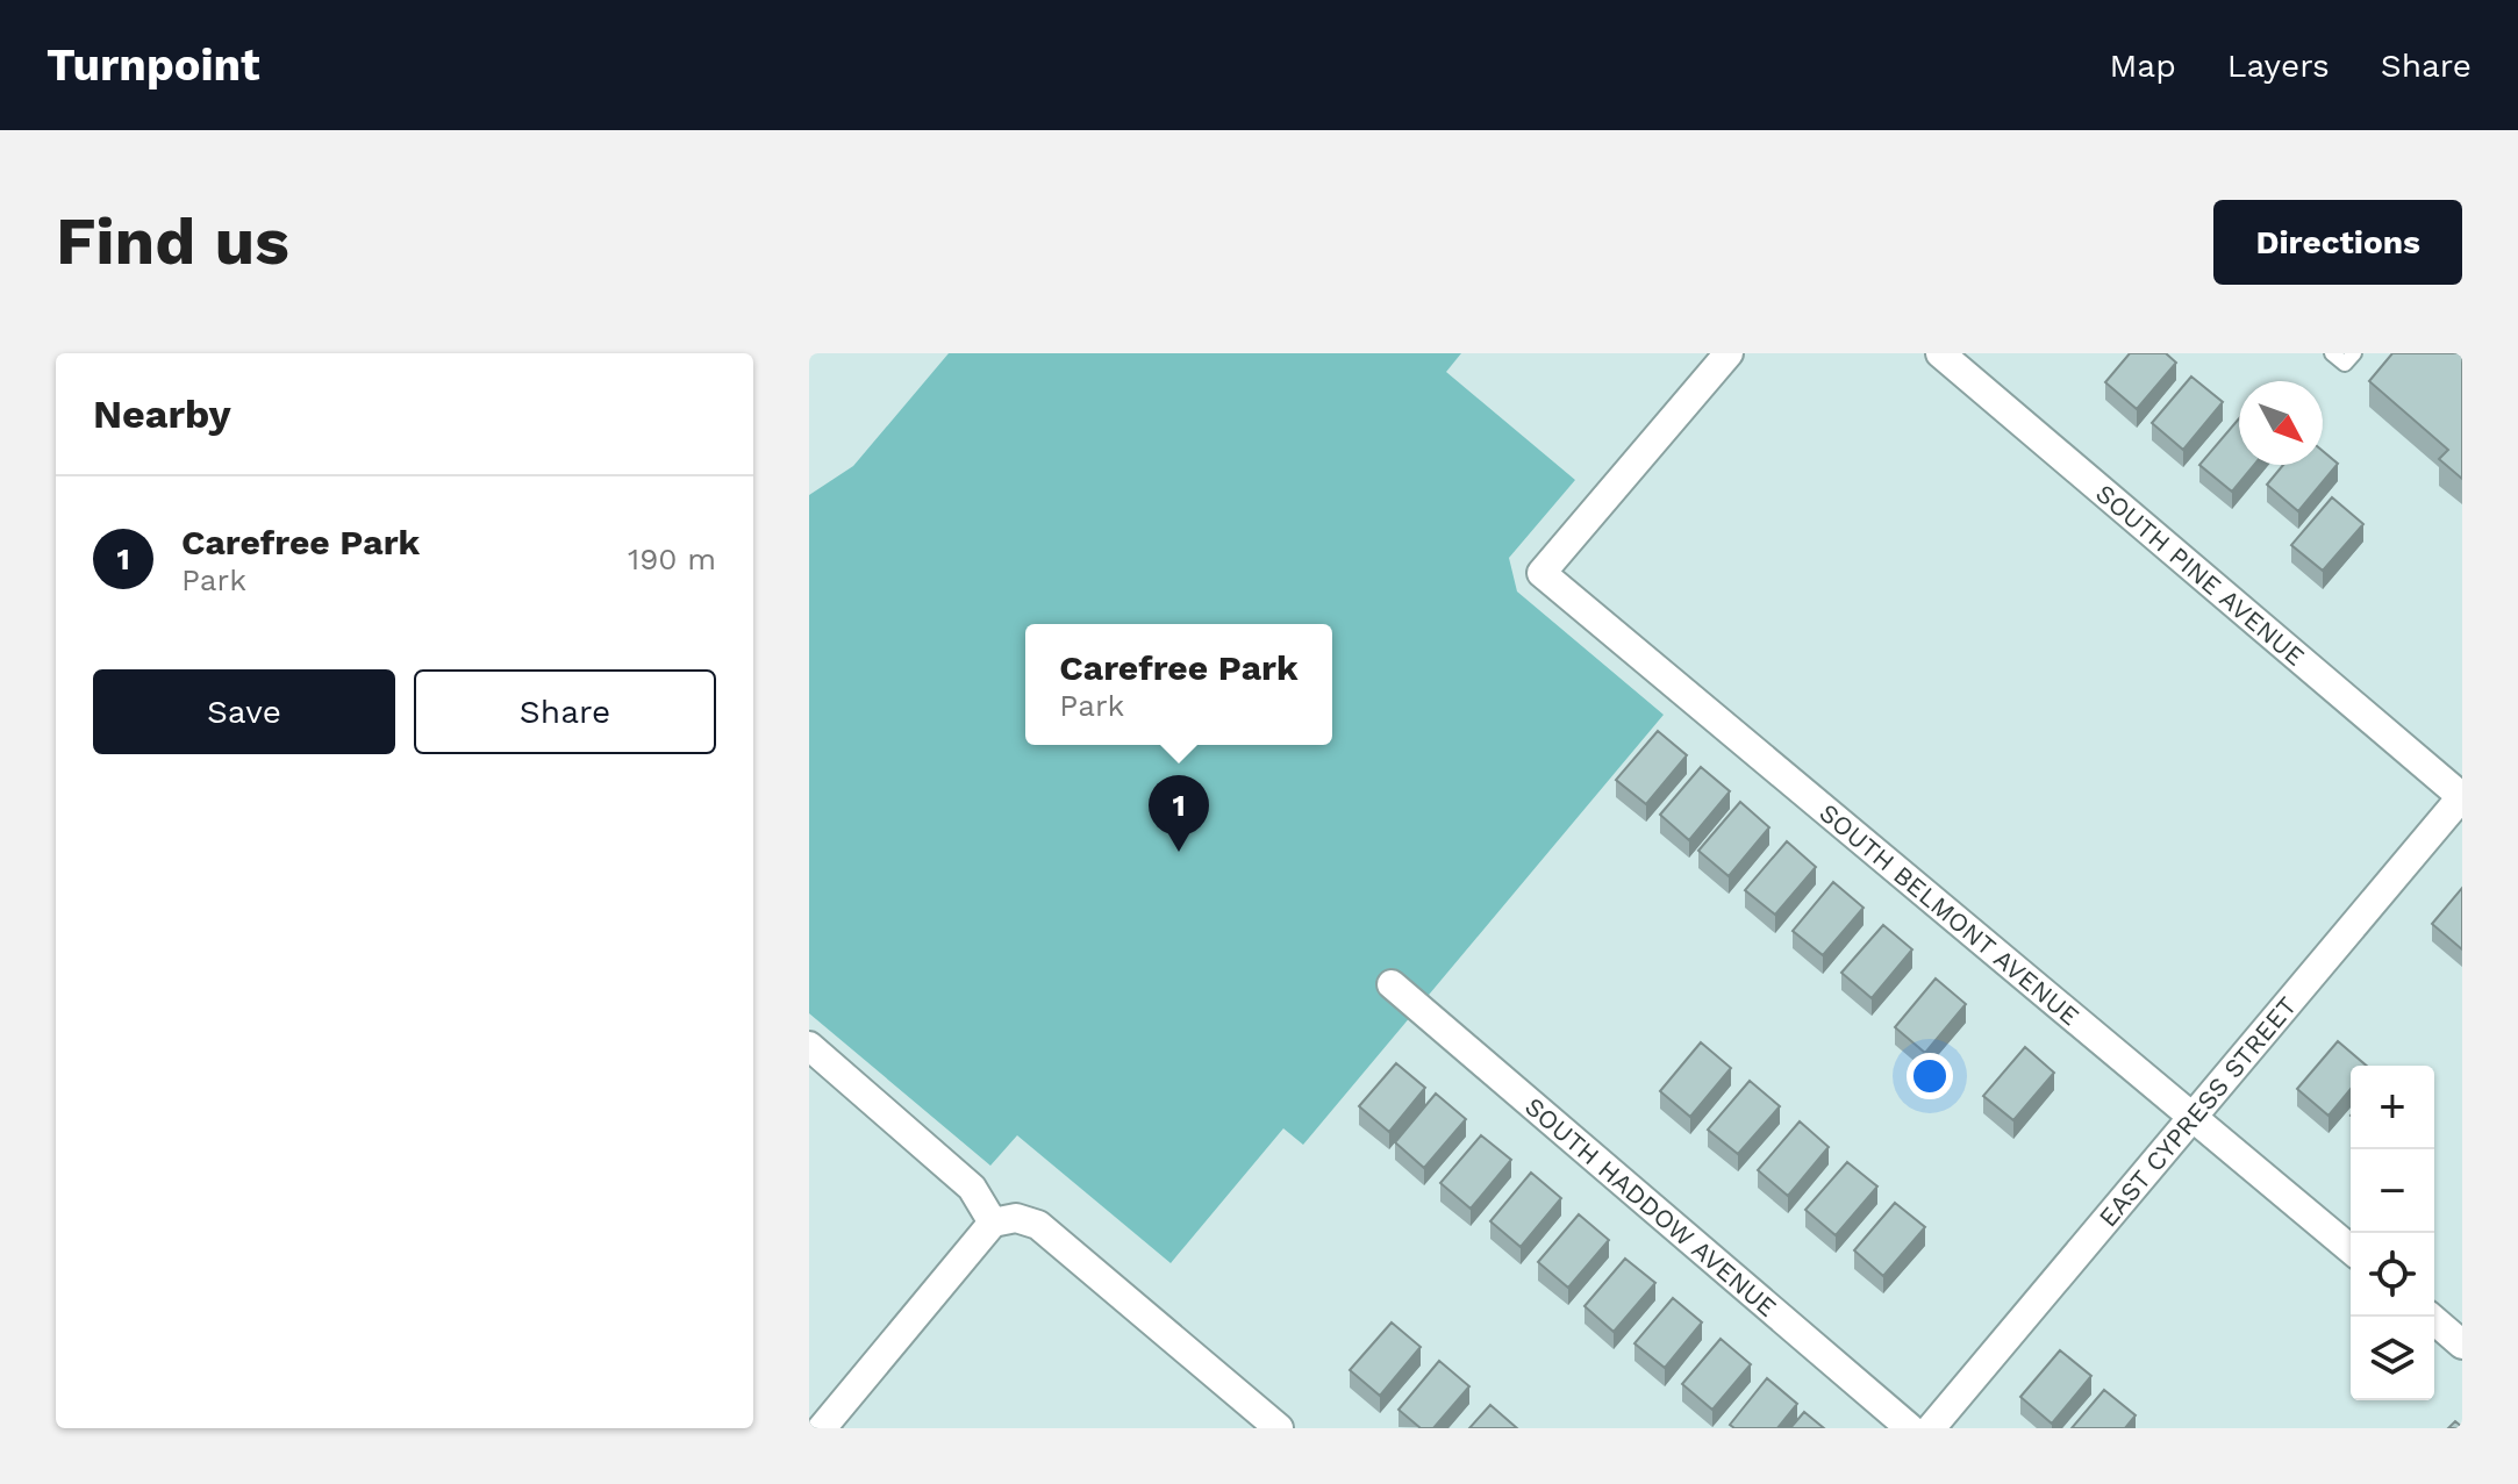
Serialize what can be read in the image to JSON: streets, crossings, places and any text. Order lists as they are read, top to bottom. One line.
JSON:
{"streets":{"street":["SOUTH PINE AVENUE","SOUTH BELMONT AVENUE","EAST CYPRESS STREET","SOUTH HADDOW AVENUE"]},"crossings":[["SOUTH PINE AVENUE","EAST CYPRESS STREET"],["SOUTH BELMONT AVENUE","EAST CYPRESS STREET"]],"north":"bottom right","page":{"header":"Turnpoint","nav":["Map","Layers","Share"],"buttons":["Directions",["Save","Share"]],"title":"Find us","heading":"Nearby","list":[{"mark":"1","name":"Carefree Park","note":"Park","value":"190 m"}],"popup":["Carefree Park","Park"],"pins":"1","map_buttons":["+","−"]}}
